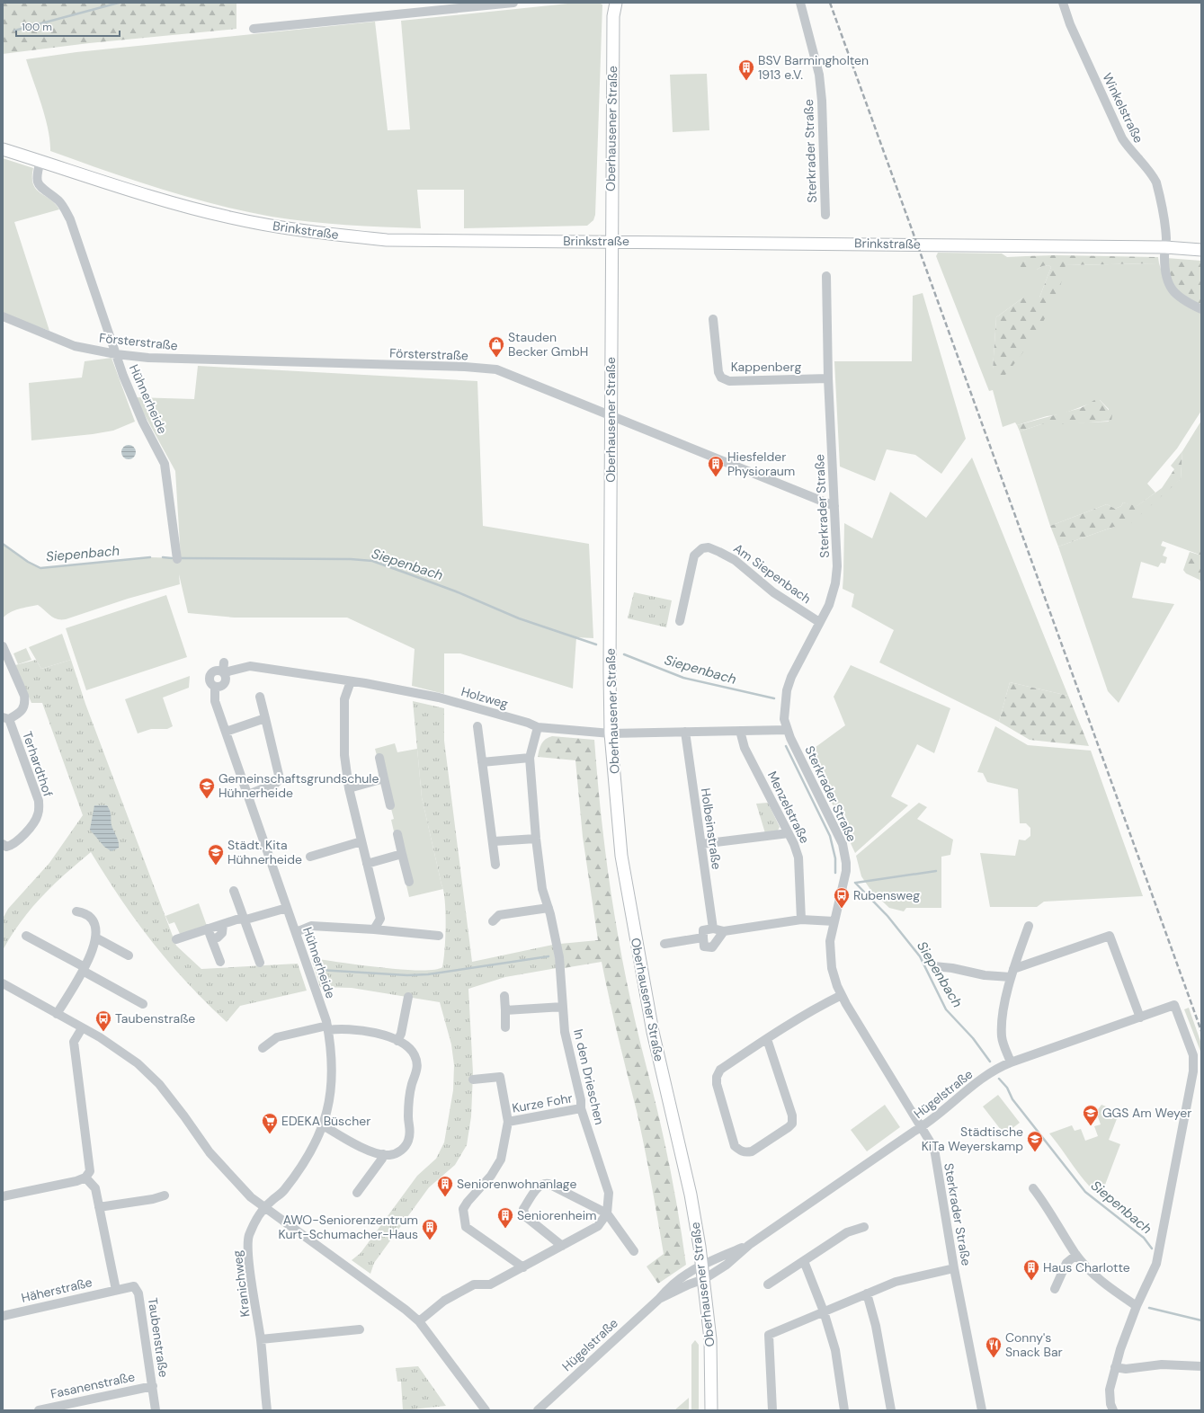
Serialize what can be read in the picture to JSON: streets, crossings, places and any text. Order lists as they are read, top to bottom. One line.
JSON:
{"streets":{"main road":["Oberhausener Straße","Brinkstraße"],"street":["Winkelstraße","Sterkrader Straße","Försterstraße","Kappenberg","Hühnerheide","Am Siepenbach","Holzweg","Terhardthof","Menzelstraße","Holbeinstraße","In den Drieschen","Hügelstraße","Kurze Fohr","Kranichweg","Häherstraße","Taubenstraße","Fasanenstraße"]},"crossings":[["Winkelstraße","Brinkstraße"],["Oberhausener Straße","Brinkstraße"],["Oberhausener Straße","Försterstraße"],["Oberhausener Straße","Holzweg"],["Oberhausener Straße","Hügelstraße"],["Sterkrader Straße","Försterstraße"],["Sterkrader Straße","Kappenberg"],["Sterkrader Straße","Am Siepenbach"],["Sterkrader Straße","Holzweg"],["Sterkrader Straße","Hügelstraße"],["Brinkstraße","Hühnerheide"],["Försterstraße","Hühnerheide"],["Hühnerheide","Holzweg"],["Hühnerheide","Kranichweg"],["Holzweg","Menzelstraße"],["Holzweg","Holbeinstraße"],["Holzweg","In den Drieschen"],["In den Drieschen","Kurze Fohr"],["Häherstraße","Taubenstraße"],["Taubenstraße","Fasanenstraße"]],"water":["Siepenbach"],"places":{"building":["BSV Barmingholten 1913 e.V.","Hiesfelder Physioraum","Seniorenwohnanlage","Seniorenheim","AWO-Seniorenzentrum Kurt-Schumacher-Haus","Haus Charlotte"],"shop":["Stauden Becker GmbH"],"school or university":["Gemeinschaftsgrundschule Hühnerheide","Städt. Kita Hühnerheide","GGS Am Weyer","Städtische KiTa Weyerskamp"],"bus stop":["Rubensweg","Taubenstraße"],"supermarket":["EDEKA Büscher"],"restaurant":["Conny's Snack Bar"]},"scale_bar":"100 m"}
